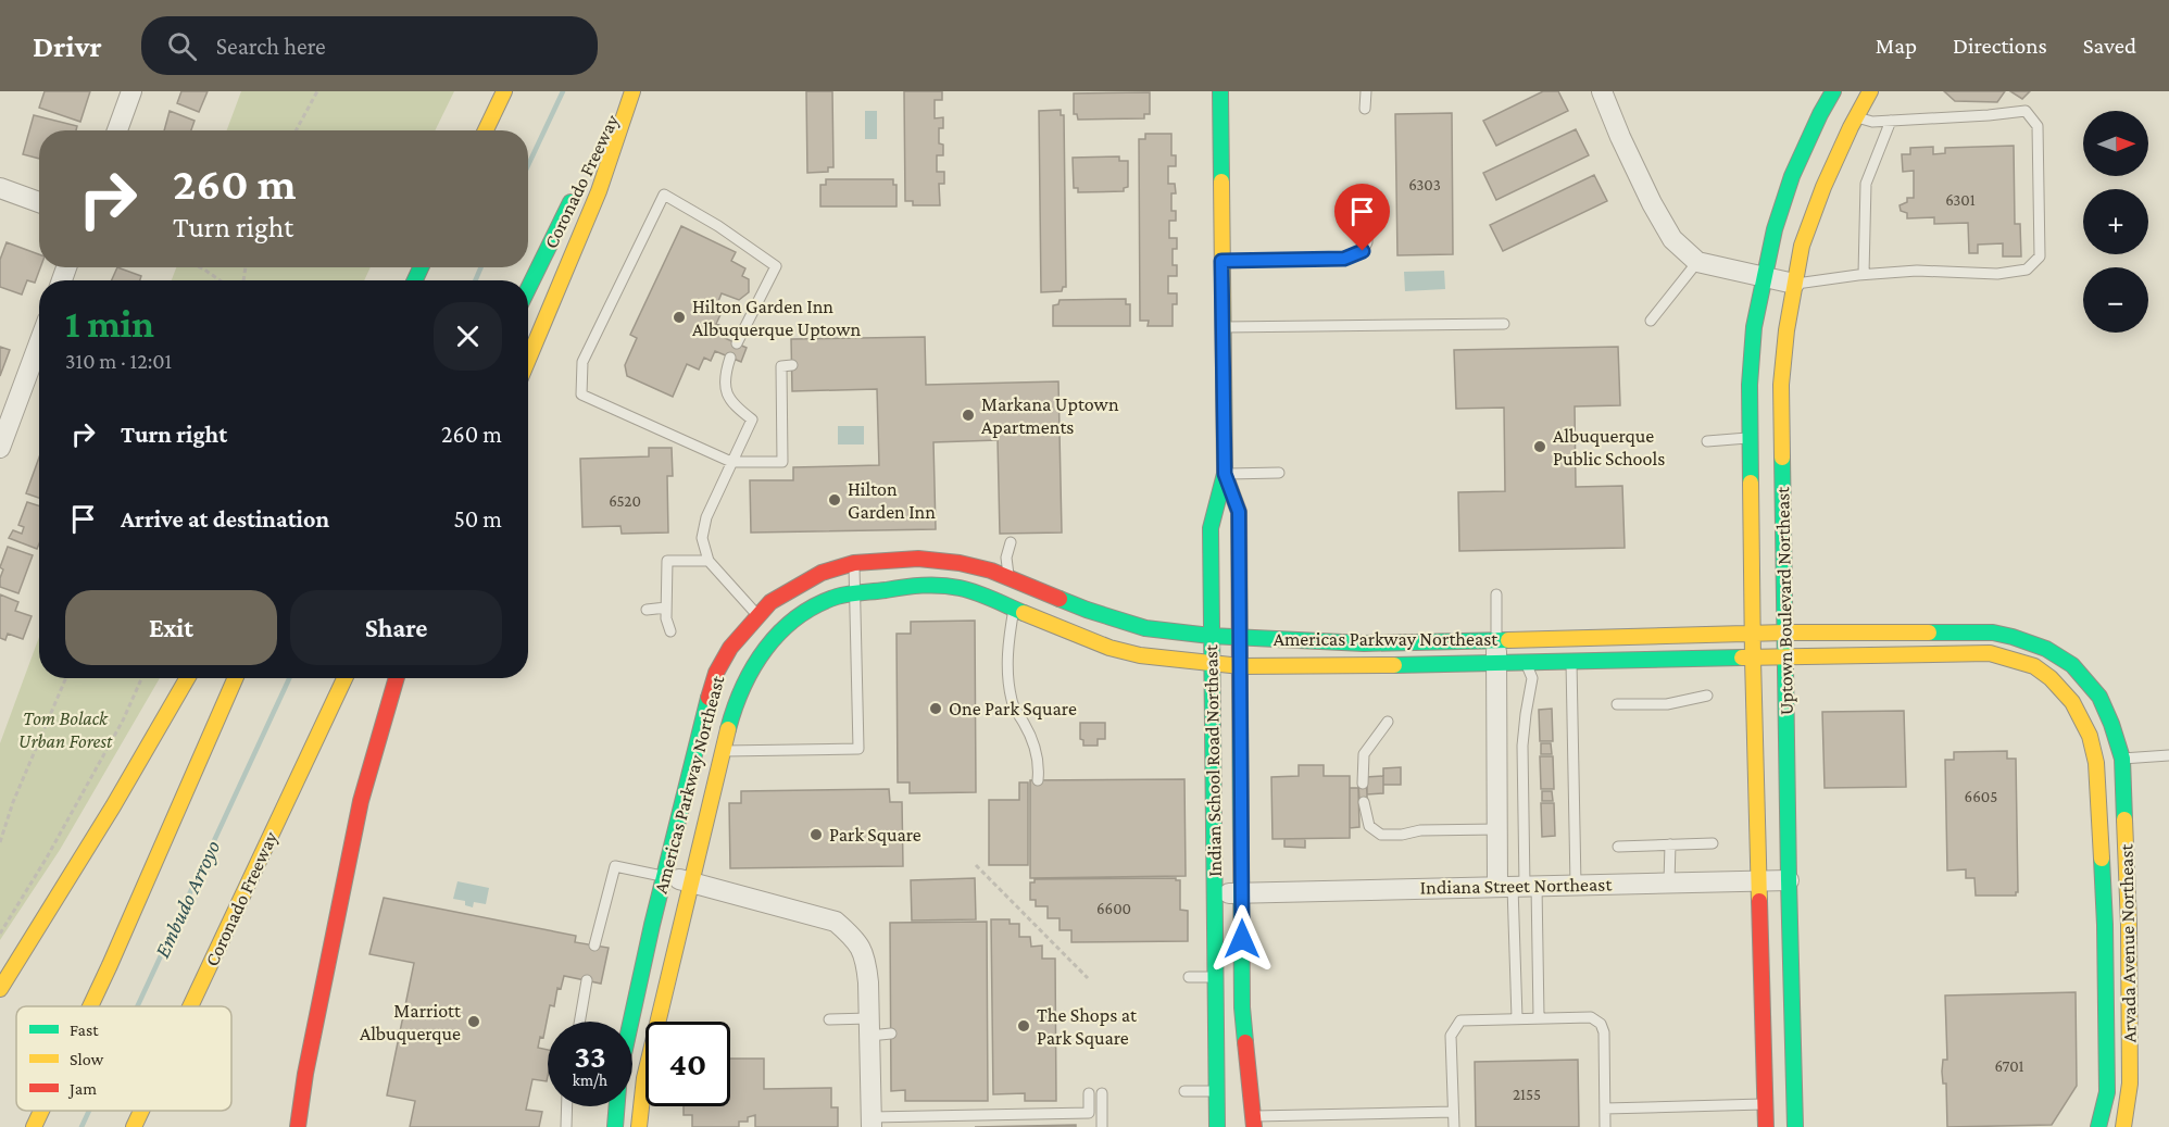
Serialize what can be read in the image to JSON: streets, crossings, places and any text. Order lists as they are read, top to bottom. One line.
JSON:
{"streets":{"main road":["Coronado Freeway","Uptown Boulevard Northeast","Americas Parkway Northeast","Indian School Road Northeast","Arvada Avenue Northeast"],"street":["Indiana Street Northeast"]},"crossings":[["Uptown Boulevard Northeast","Americas Parkway Northeast"],["Uptown Boulevard Northeast","Indiana Street Northeast"],["Americas Parkway Northeast","Indian School Road Northeast"],["Americas Parkway Northeast","Arvada Avenue Northeast"],["Indian School Road Northeast","Indiana Street Northeast"]],"water":["Embudo Arroyo"],"parks":["Tom Bolack Urban Forest"],"places":["Hilton Garden Inn Albuquerque Uptown","Markana Uptown Apartments","Albuquerque Public Schools","Hilton Garden Inn","One Park Square","Park Square","Marriott Albuquerque","The Shops at Park Square"],"house_numbers":["6303","6301","6520","6605","6600","6701","2155"],"legend":["Fast","Slow","Jam"],"north":"right","page":{"header":"Drivr","search":"Search here","nav":["Map","Directions","Saved"],"map_buttons":["+","−"],"turn":["260 m","Turn right"],"heading":["1 min","310 m · 12:01"],"list":[{"name":"Turn right","value":"260 m"},{"name":"Arrive at destination","value":"50 m"}],"buttons":["Exit","Share"],"speed":"33 km/h","limit":"40"}}
